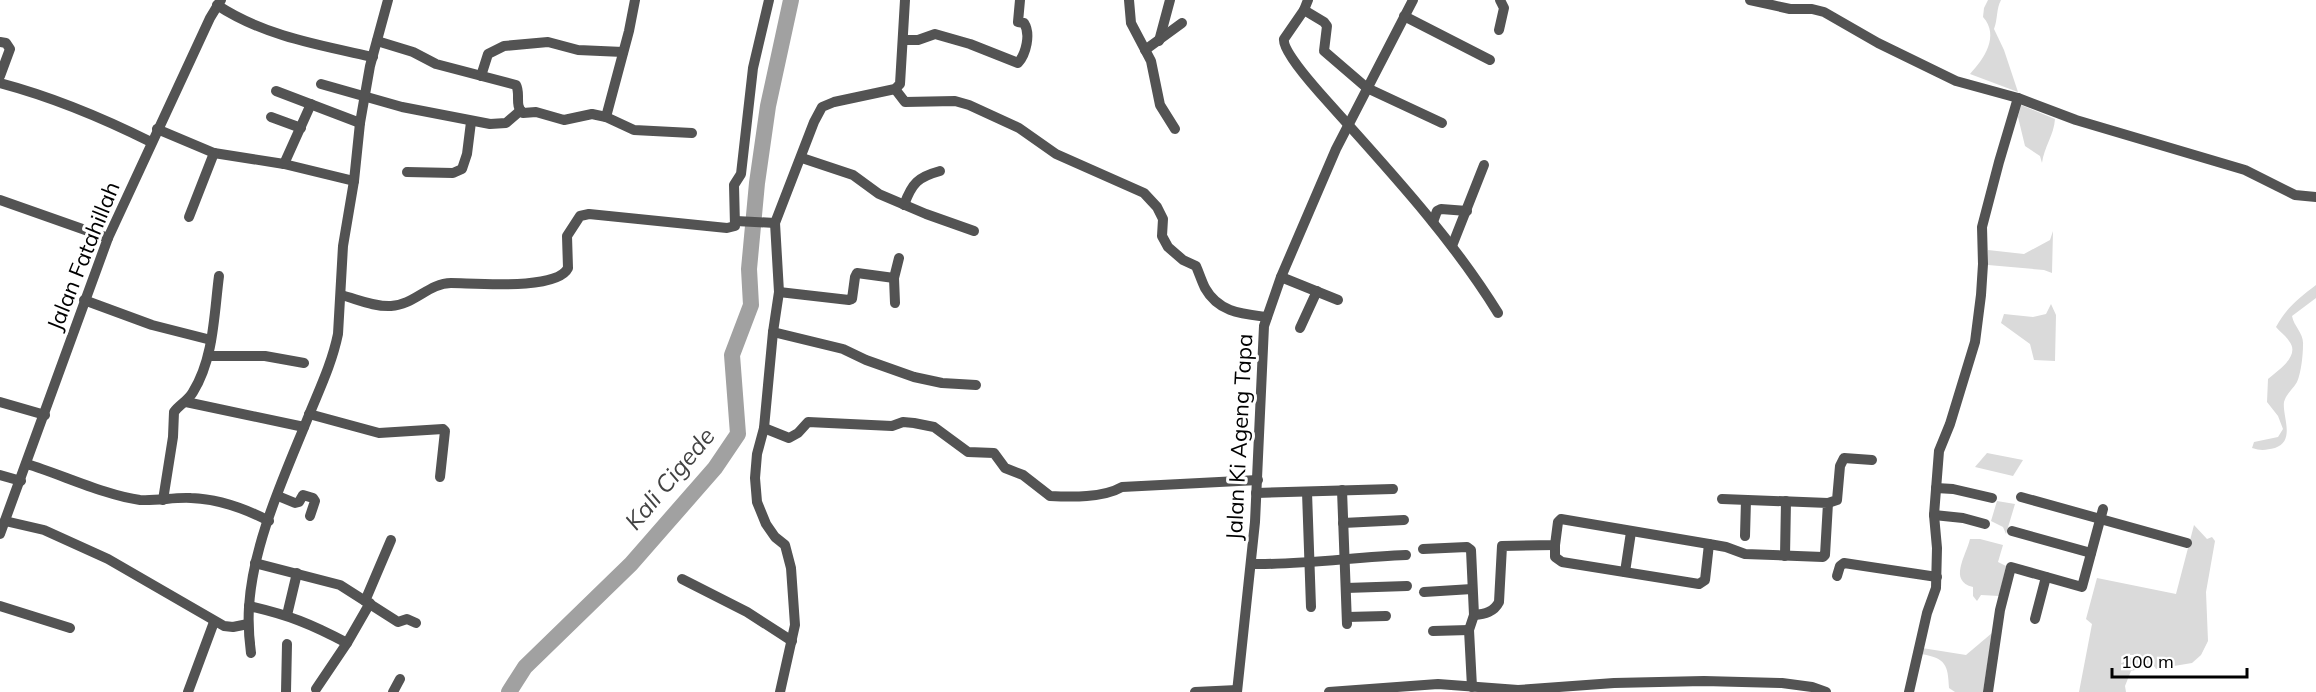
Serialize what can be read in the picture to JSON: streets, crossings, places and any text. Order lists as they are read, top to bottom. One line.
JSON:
{"streets":{"street":["Jalan Fatahillah","Jalan Ki Ageng Tapa"]},"water":["Kali Cigede"],"scale_bar":"100 m"}
